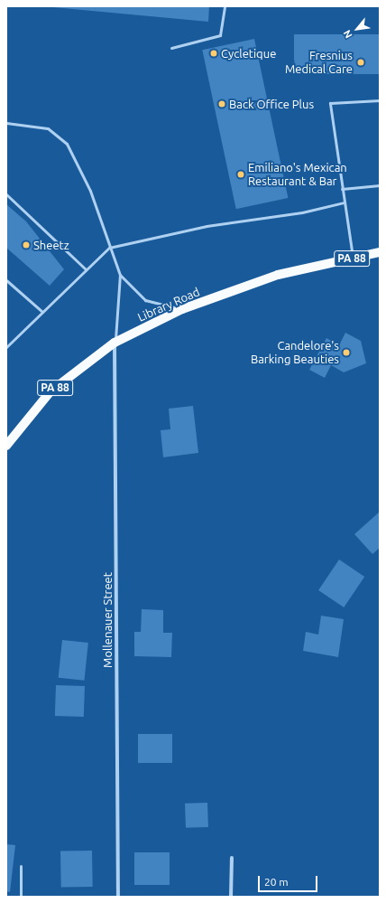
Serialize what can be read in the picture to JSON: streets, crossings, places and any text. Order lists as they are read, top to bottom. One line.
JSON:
{"streets":{"main road":["PA 88","Library Road"],"street":["Mollenauer Street"]},"crossings":[["Library Road","Mollenauer Street"]],"places":["Cycletique","Fresnius Medical Care","Back Office Plus","Emiliano's Mexican Restaurant & Bar","Sheetz","Candelore's Barking Beauties"],"scale_bar":"20 m","north":"bottom left"}
